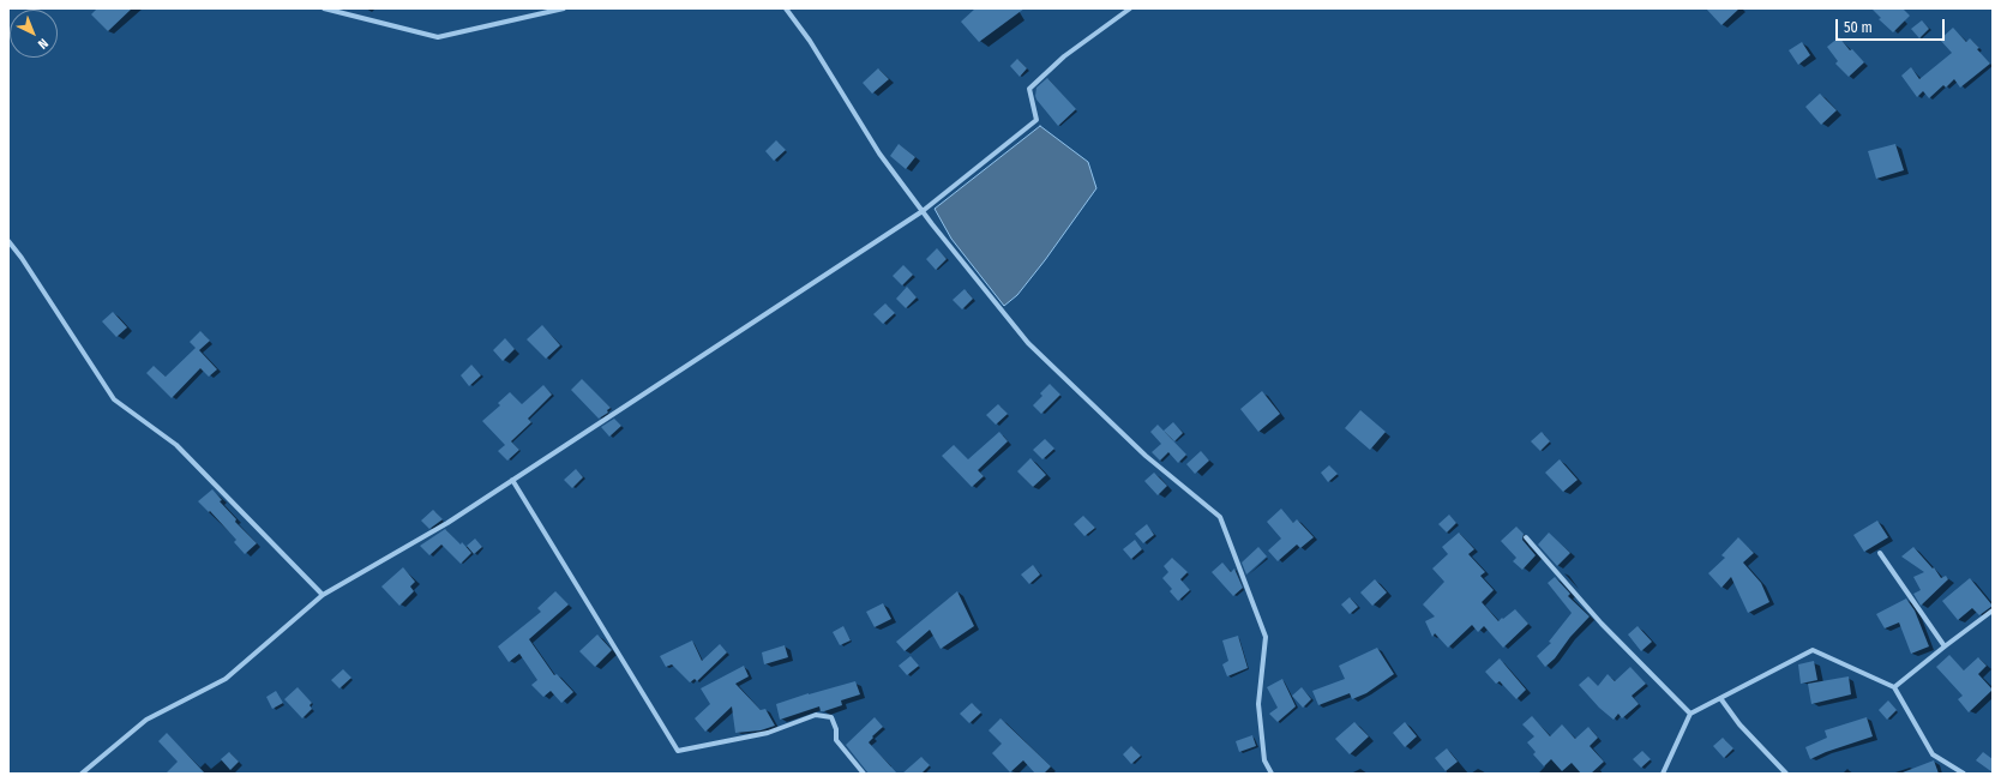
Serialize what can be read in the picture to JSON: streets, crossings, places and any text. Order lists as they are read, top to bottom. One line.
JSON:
{"scale_bar":"50 m","north":"bottom right"}
